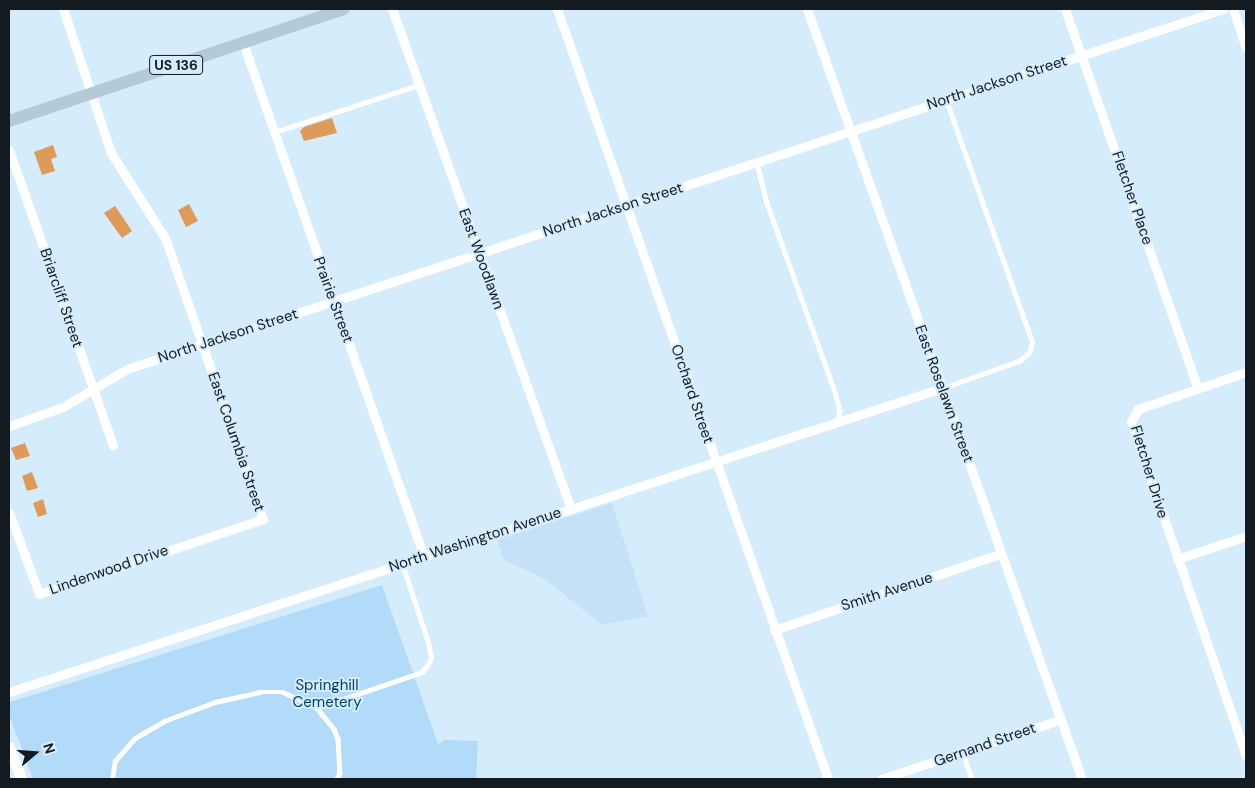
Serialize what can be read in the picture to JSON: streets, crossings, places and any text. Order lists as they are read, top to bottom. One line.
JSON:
{"streets":{"main road":["US 136"],"street":["North Jackson Street","Fletcher Place","East Woodlawn","Briarcliff Street","Prairie Street","Orchard Street","East Roselawn Street","East Columbia Street","Fletcher Drive","North Washington Avenue","Lindenwood Drive","Smith Avenue","Gernand Street"]},"crossings":[["US 136","Prairie Street"],["US 136","East Columbia Street"],["North Jackson Street","Fletcher Place"],["North Jackson Street","East Woodlawn"],["North Jackson Street","Briarcliff Street"],["North Jackson Street","Prairie Street"],["North Jackson Street","Orchard Street"],["North Jackson Street","East Roselawn Street"],["North Jackson Street","East Columbia Street"],["Fletcher Place","Fletcher Drive"],["East Woodlawn","North Washington Avenue"],["Prairie Street","North Washington Avenue"],["Orchard Street","North Washington Avenue"],["Orchard Street","Smith Avenue"],["East Roselawn Street","North Washington Avenue"],["East Roselawn Street","Smith Avenue"],["East Roselawn Street","Gernand Street"],["East Columbia Street","Lindenwood Drive"]],"parks":["Springhill Cemetery"],"north":"right"}
